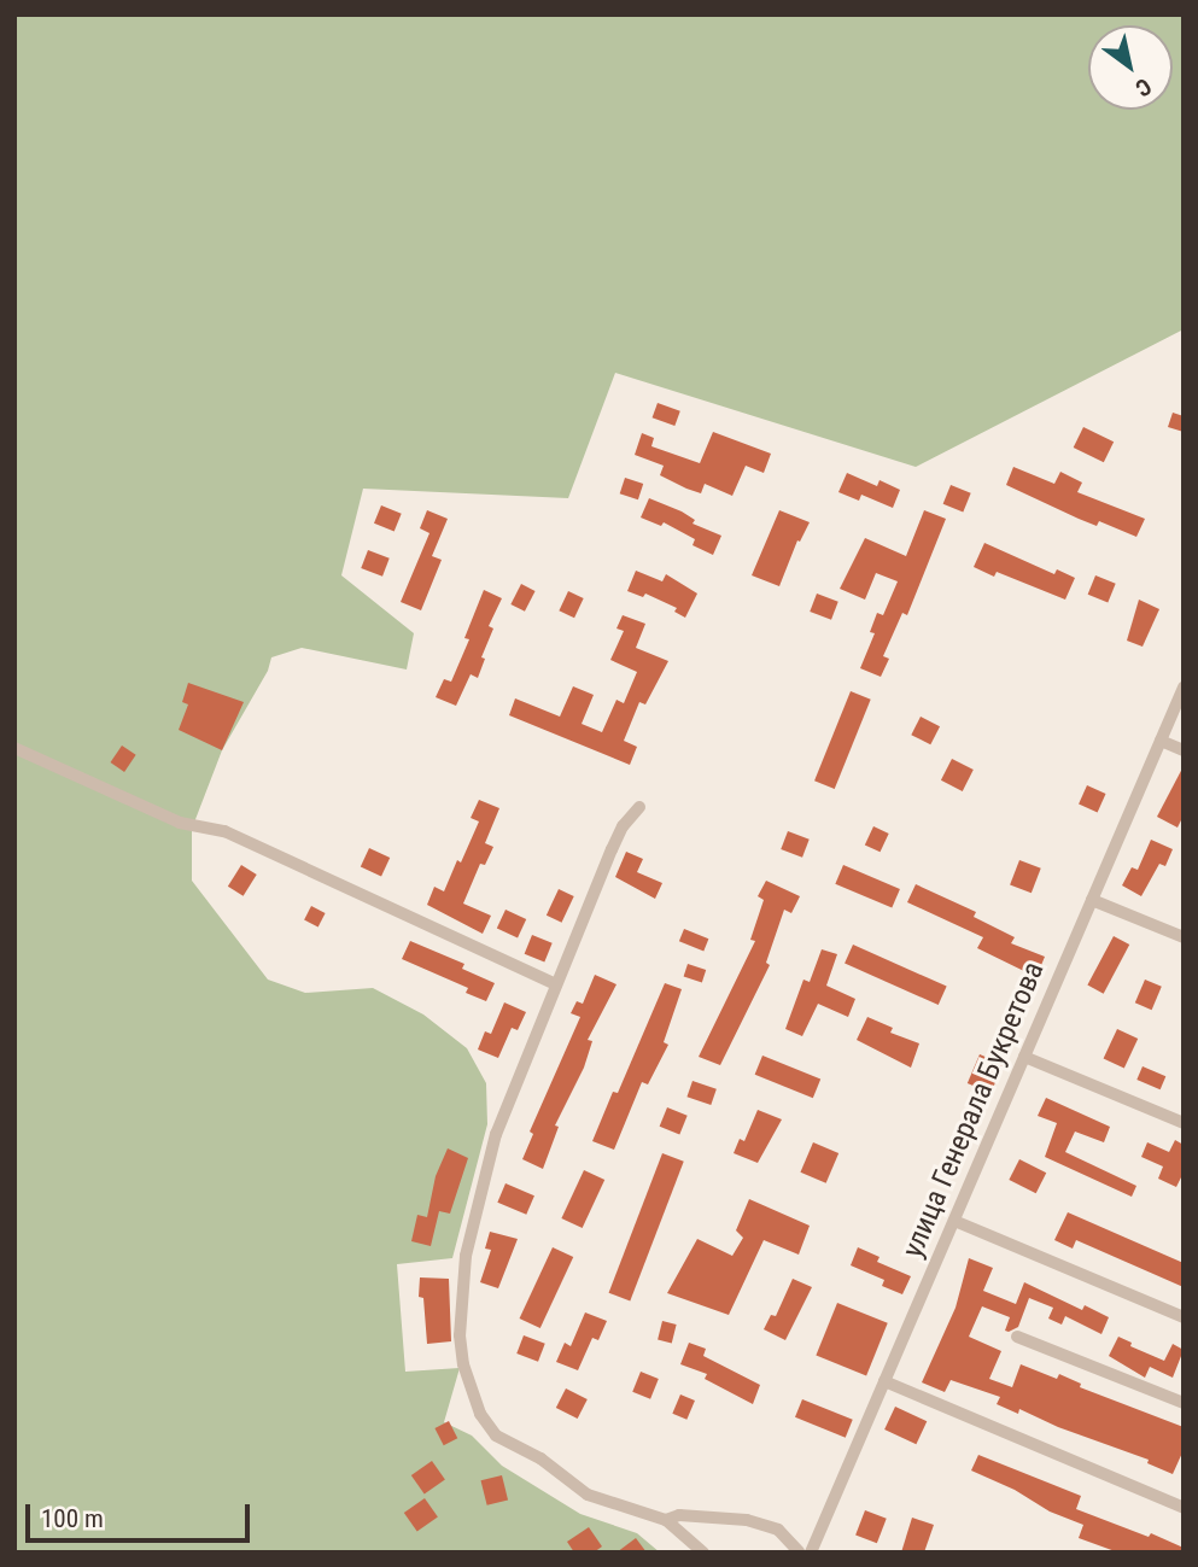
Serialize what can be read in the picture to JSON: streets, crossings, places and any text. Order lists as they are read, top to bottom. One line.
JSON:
{"streets":{"street":["улица Генерала Букретова"]},"scale_bar":"100 m","north":"bottom right"}
